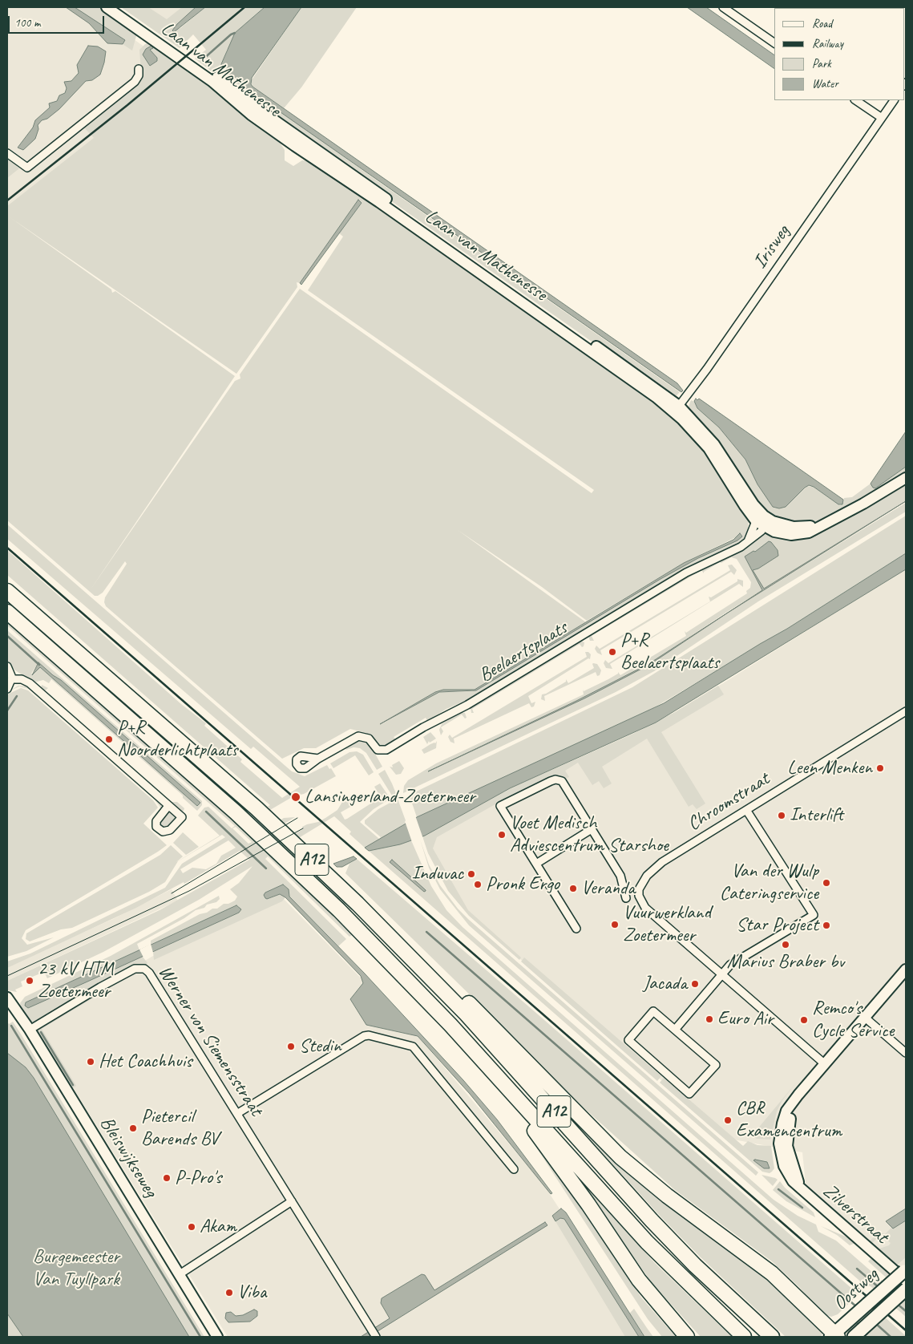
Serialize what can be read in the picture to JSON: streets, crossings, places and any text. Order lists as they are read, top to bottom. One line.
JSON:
{"streets":{"highway":["A12"],"main road":["Oostweg"],"street":["Laan van Mathenesse","Irisweg","Beelaertsplaats","Chroomstraat","Werner von Siemensstraat","Bleiswijkseweg","Zilverstraat"]},"crossings":[["Laan van Mathenesse","Irisweg"],["Laan van Mathenesse","Beelaertsplaats"],["Chroomstraat","Zilverstraat"],["A12","Oostweg"],["Werner von Siemensstraat","Bleiswijkseweg"],["Zilverstraat","Oostweg"]],"parks":["Burgemeester Van Tuyllpark"],"places":["P+R Beelaertsplaats","P+R Noorderlichtplaats","Leen Menken","Lansingerland-Zoetermeer","Interlift","Voet Medisch Adviescentrum Starshoe","Induvac","Van der Wulp Cateringservice","Pronk Ergo","Veranda","Vuurwerkland Zoetermeer","Star Project","Marius Braber bv","23 kV HTM Zoetermeer","Jacada","Euro Air","Remco's Cycle Service","Stedin","Het Coachhuis","CBR Examencentrum","Pietercil Barends BV","P-Pro's","Akam","Viba"],"legend":["Road","Railway","Park","Water"],"scale_bar":"100 m"}
